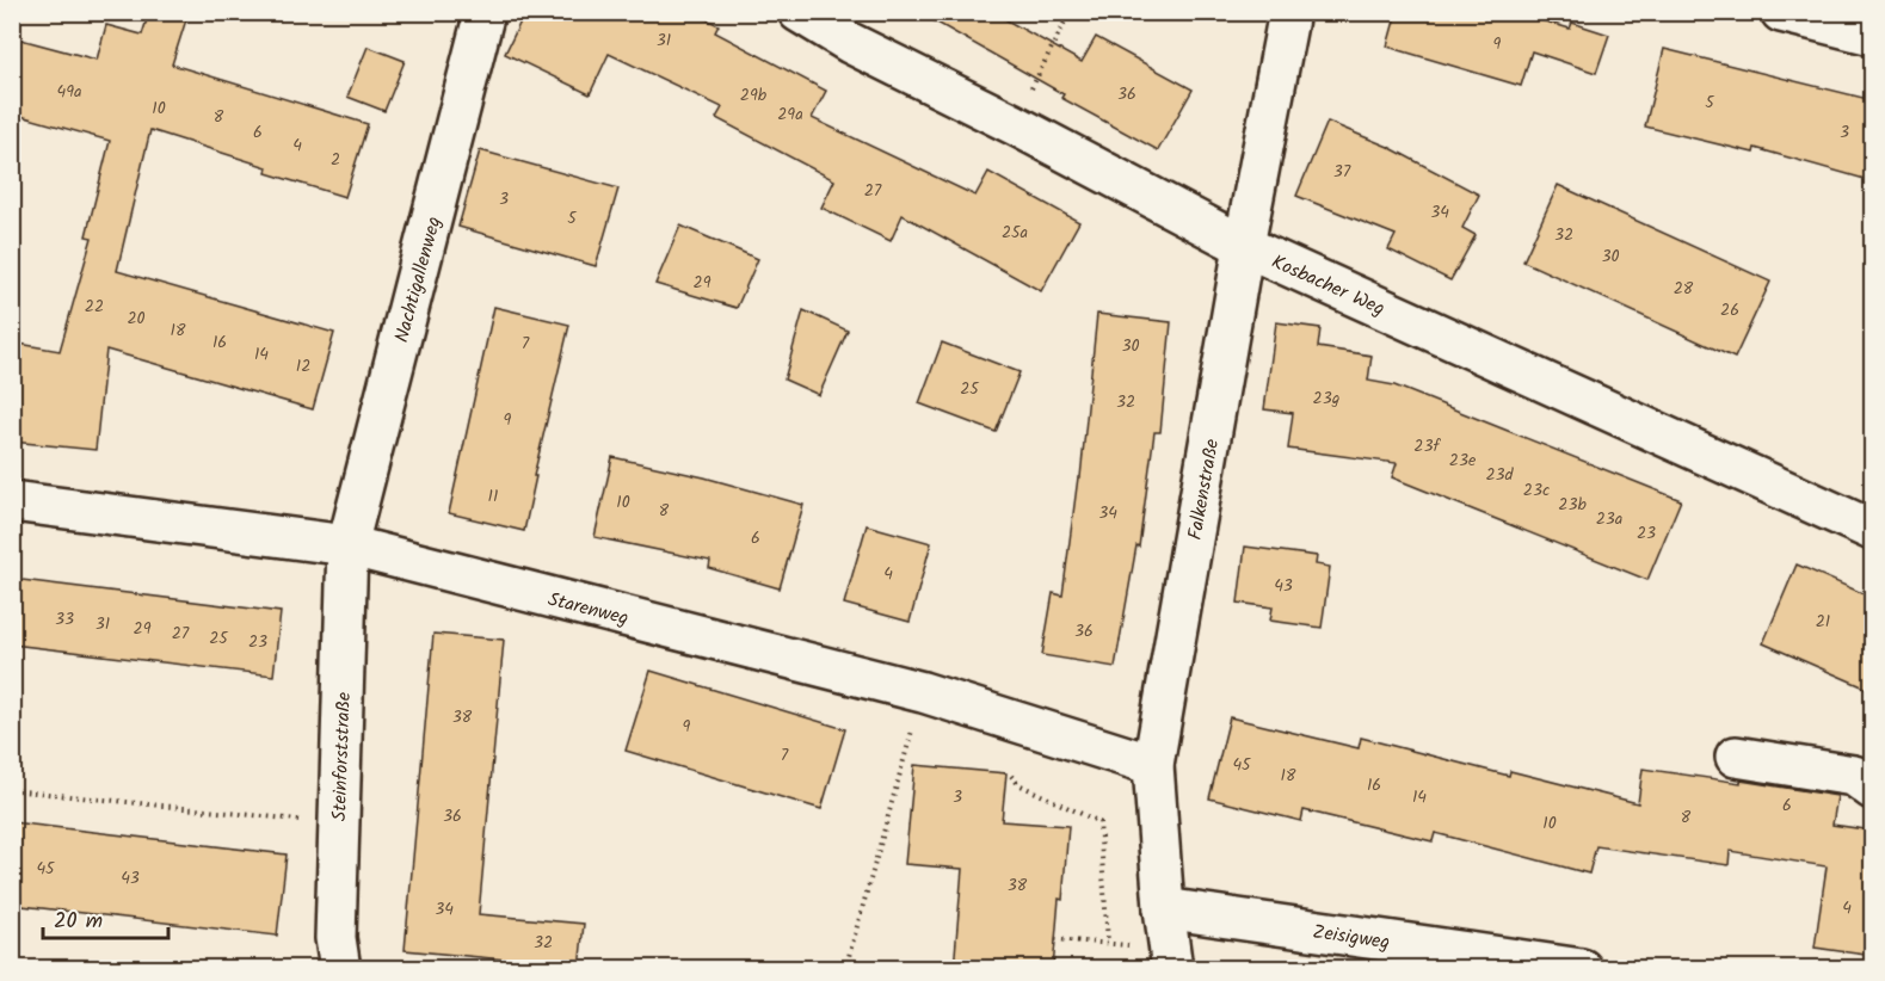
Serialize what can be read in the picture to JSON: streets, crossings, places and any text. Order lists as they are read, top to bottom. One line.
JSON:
{"streets":{"street":["Nachtigallenweg","Kosbacher Weg","Falkenstraße","Starenweg","Steinforststraße","Zeisigweg"]},"crossings":[["Nachtigallenweg","Starenweg"],["Nachtigallenweg","Steinforststraße"],["Kosbacher Weg","Falkenstraße"],["Falkenstraße","Starenweg"],["Falkenstraße","Zeisigweg"],["Starenweg","Steinforststraße"]],"house_numbers":["31","9","49a","36","29b","5","10","29a","8","6","3","4","2","37","27","3","34","5","25a","32","30","29","28","22","26","20","18","16","7","30","14","12","25","23g","32","9","23f","23e","23d","23c","11","10","23b","8","34","23a","23","6","4","43","33","21","31","29","36","27","25","23","38","9","7","45","18","16","3","14","6","36","8","10","45","43","38","4","34","32"],"scale_bar":"20 m"}
